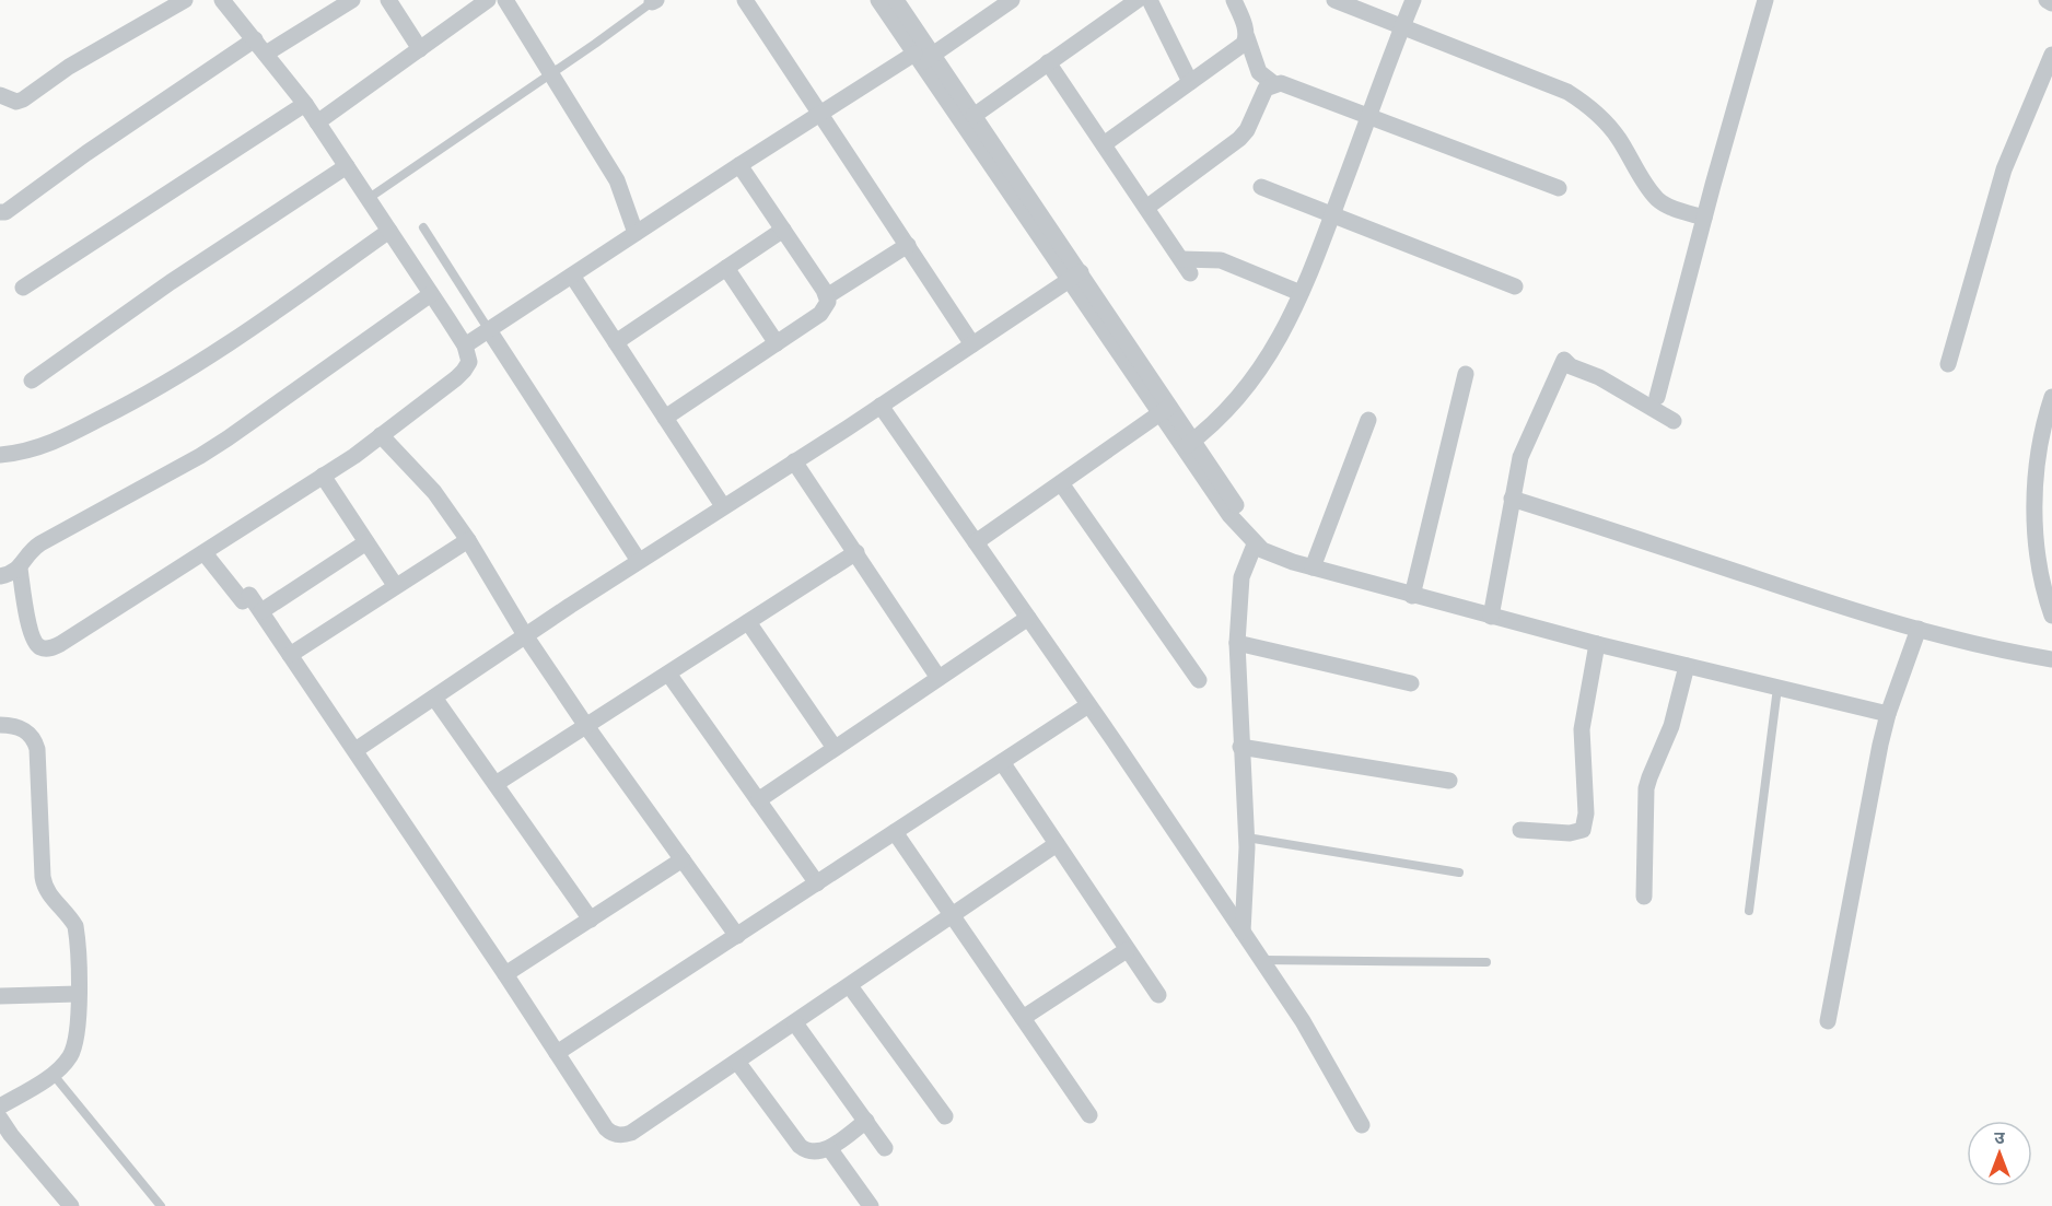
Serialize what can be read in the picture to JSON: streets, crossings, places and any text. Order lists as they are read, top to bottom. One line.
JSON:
{"north":"top"}
